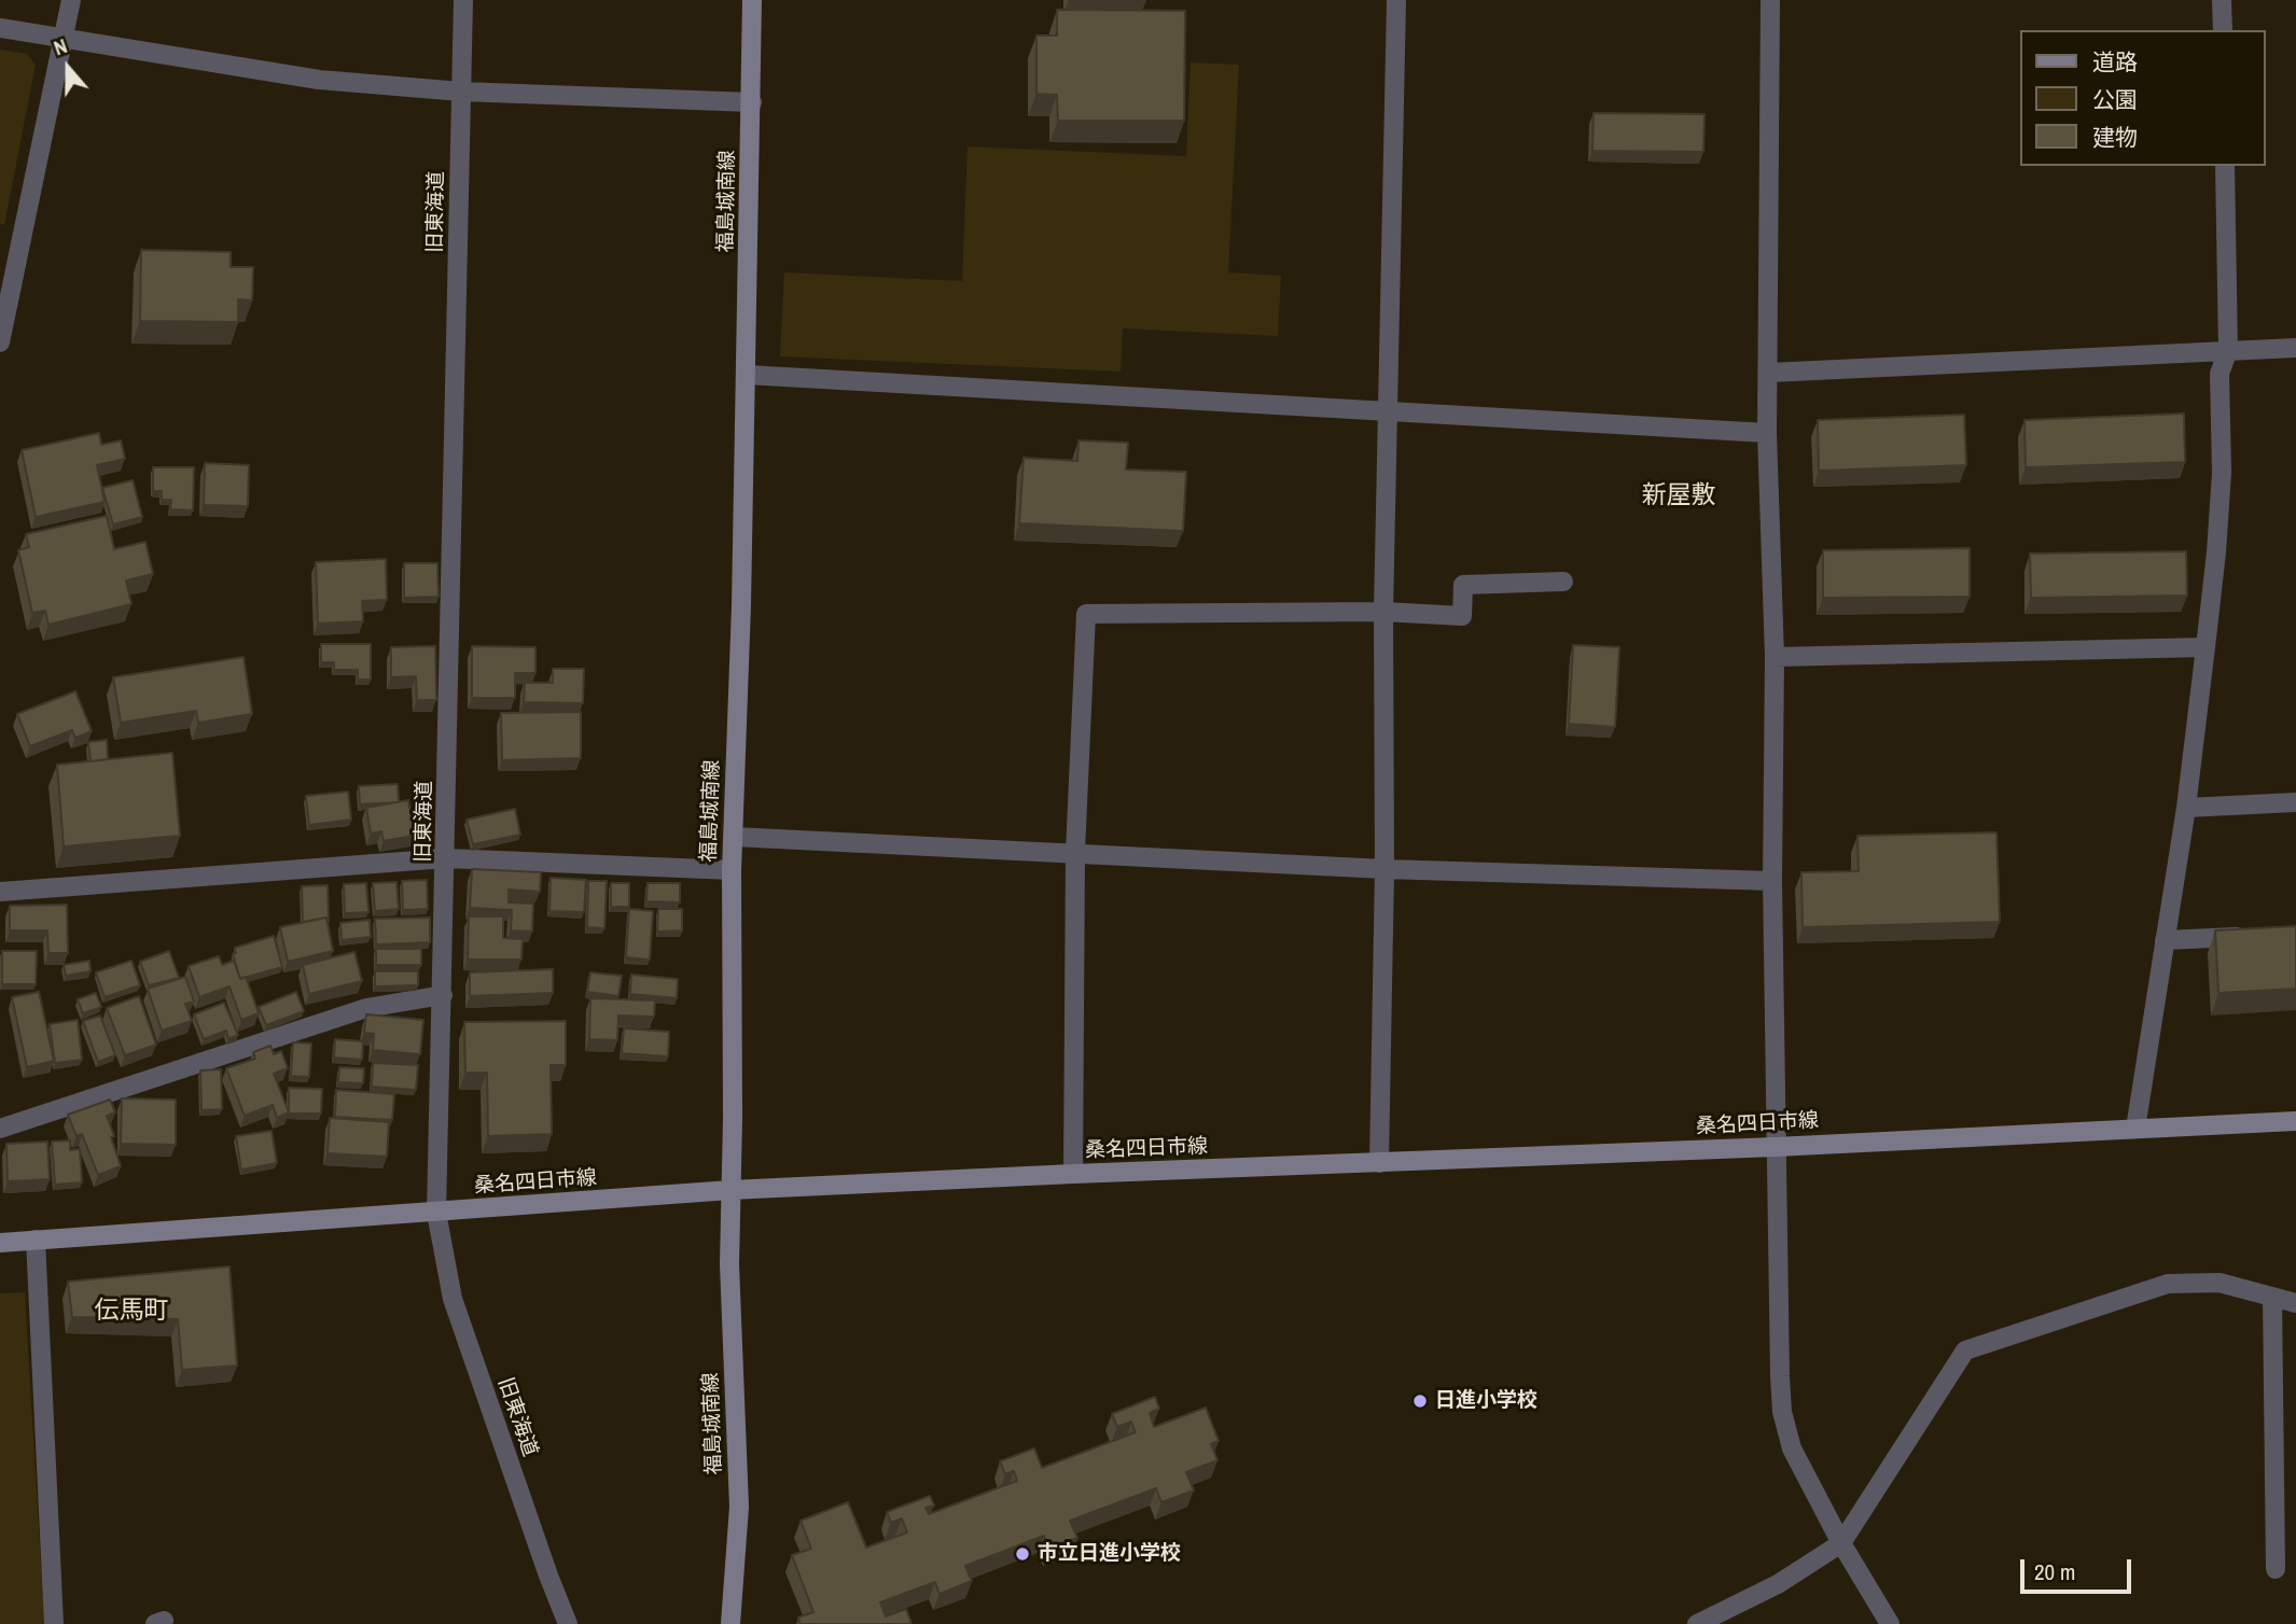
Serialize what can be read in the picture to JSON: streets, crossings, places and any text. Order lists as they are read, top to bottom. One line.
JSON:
{"streets":{"main road":["福島城南線","桑名四日市線"],"street":["旧東海道"]},"crossings":[["福島城南線","桑名四日市線"],["旧東海道","桑名四日市線"]],"districts":["新屋敷","伝馬町"],"places":["日進小学校","市立日進小学校"],"legend":["道路","公園","建物"],"scale_bar":"20 m","north":"top"}
